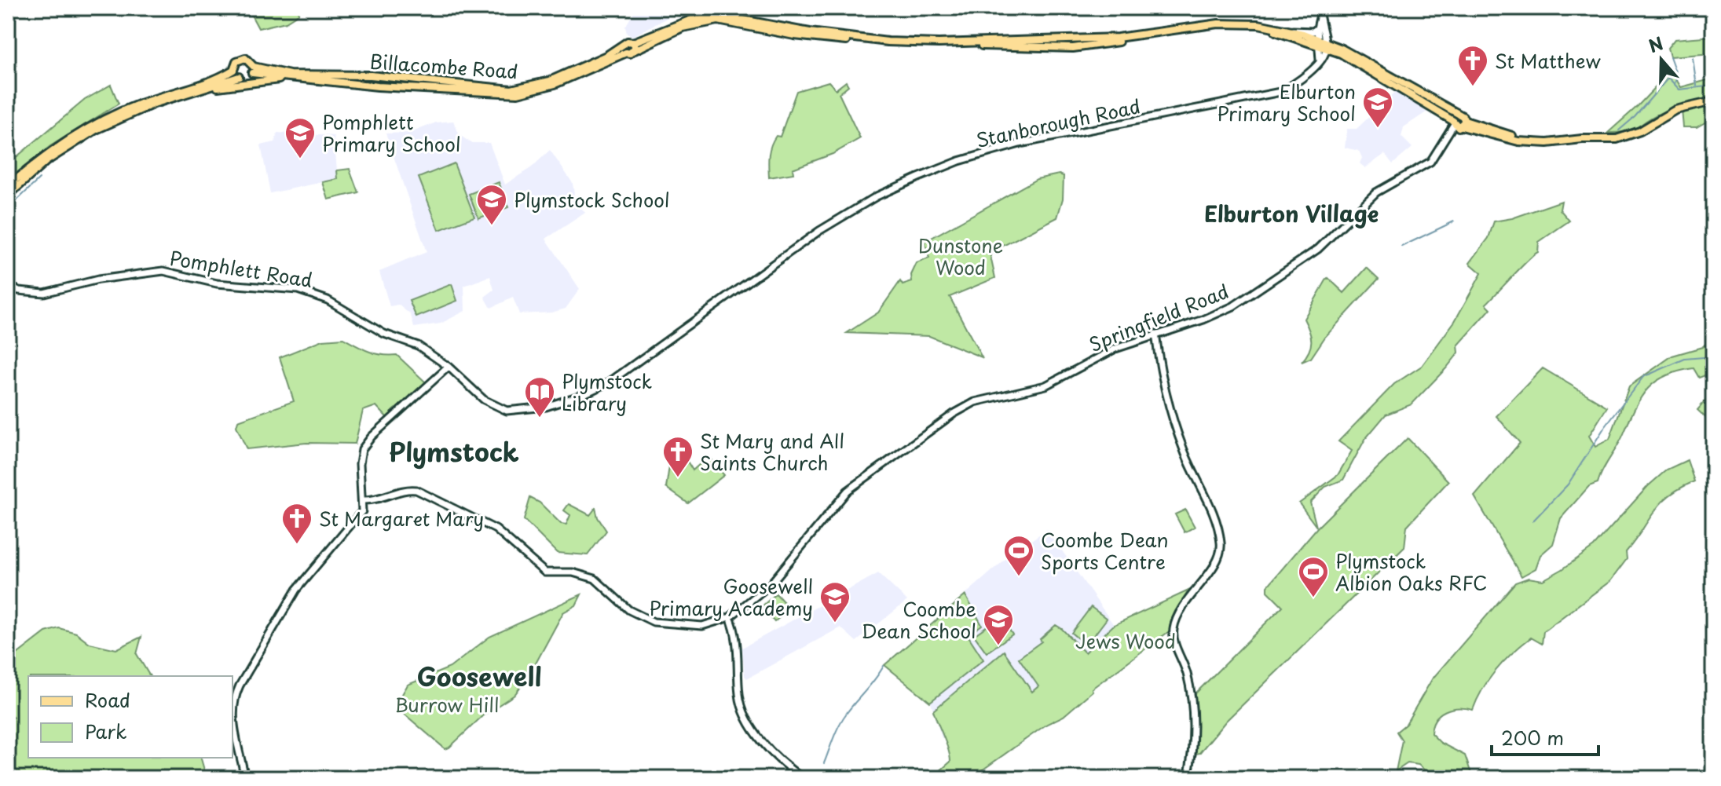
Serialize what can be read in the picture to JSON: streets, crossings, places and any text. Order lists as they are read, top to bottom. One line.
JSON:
{"streets":{"main road":["Billacombe Road"],"street":["Stanborough Road","Pomphlett Road","Springfield Road"]},"crossings":[["Stanborough Road","Pomphlett Road"]],"districts":["Elburton Village","Plymstock","Goosewell"],"parks":["Dunstone Wood","Jews Wood","Burrow Hill"],"places":{"church":["St Matthew","St Mary and All Saints Church","St Margaret Mary"],"school or university":["Elburton Primary School","Pomphlett Primary School","Plymstock School","Goosewell Primary Academy","Coombe Dean School"],"library":["Plymstock Library"],"sports":["Coombe Dean Sports Centre","Plymstock Albion Oaks RFC"]},"legend":["Road","Park"],"scale_bar":"200 m","north":"top"}
